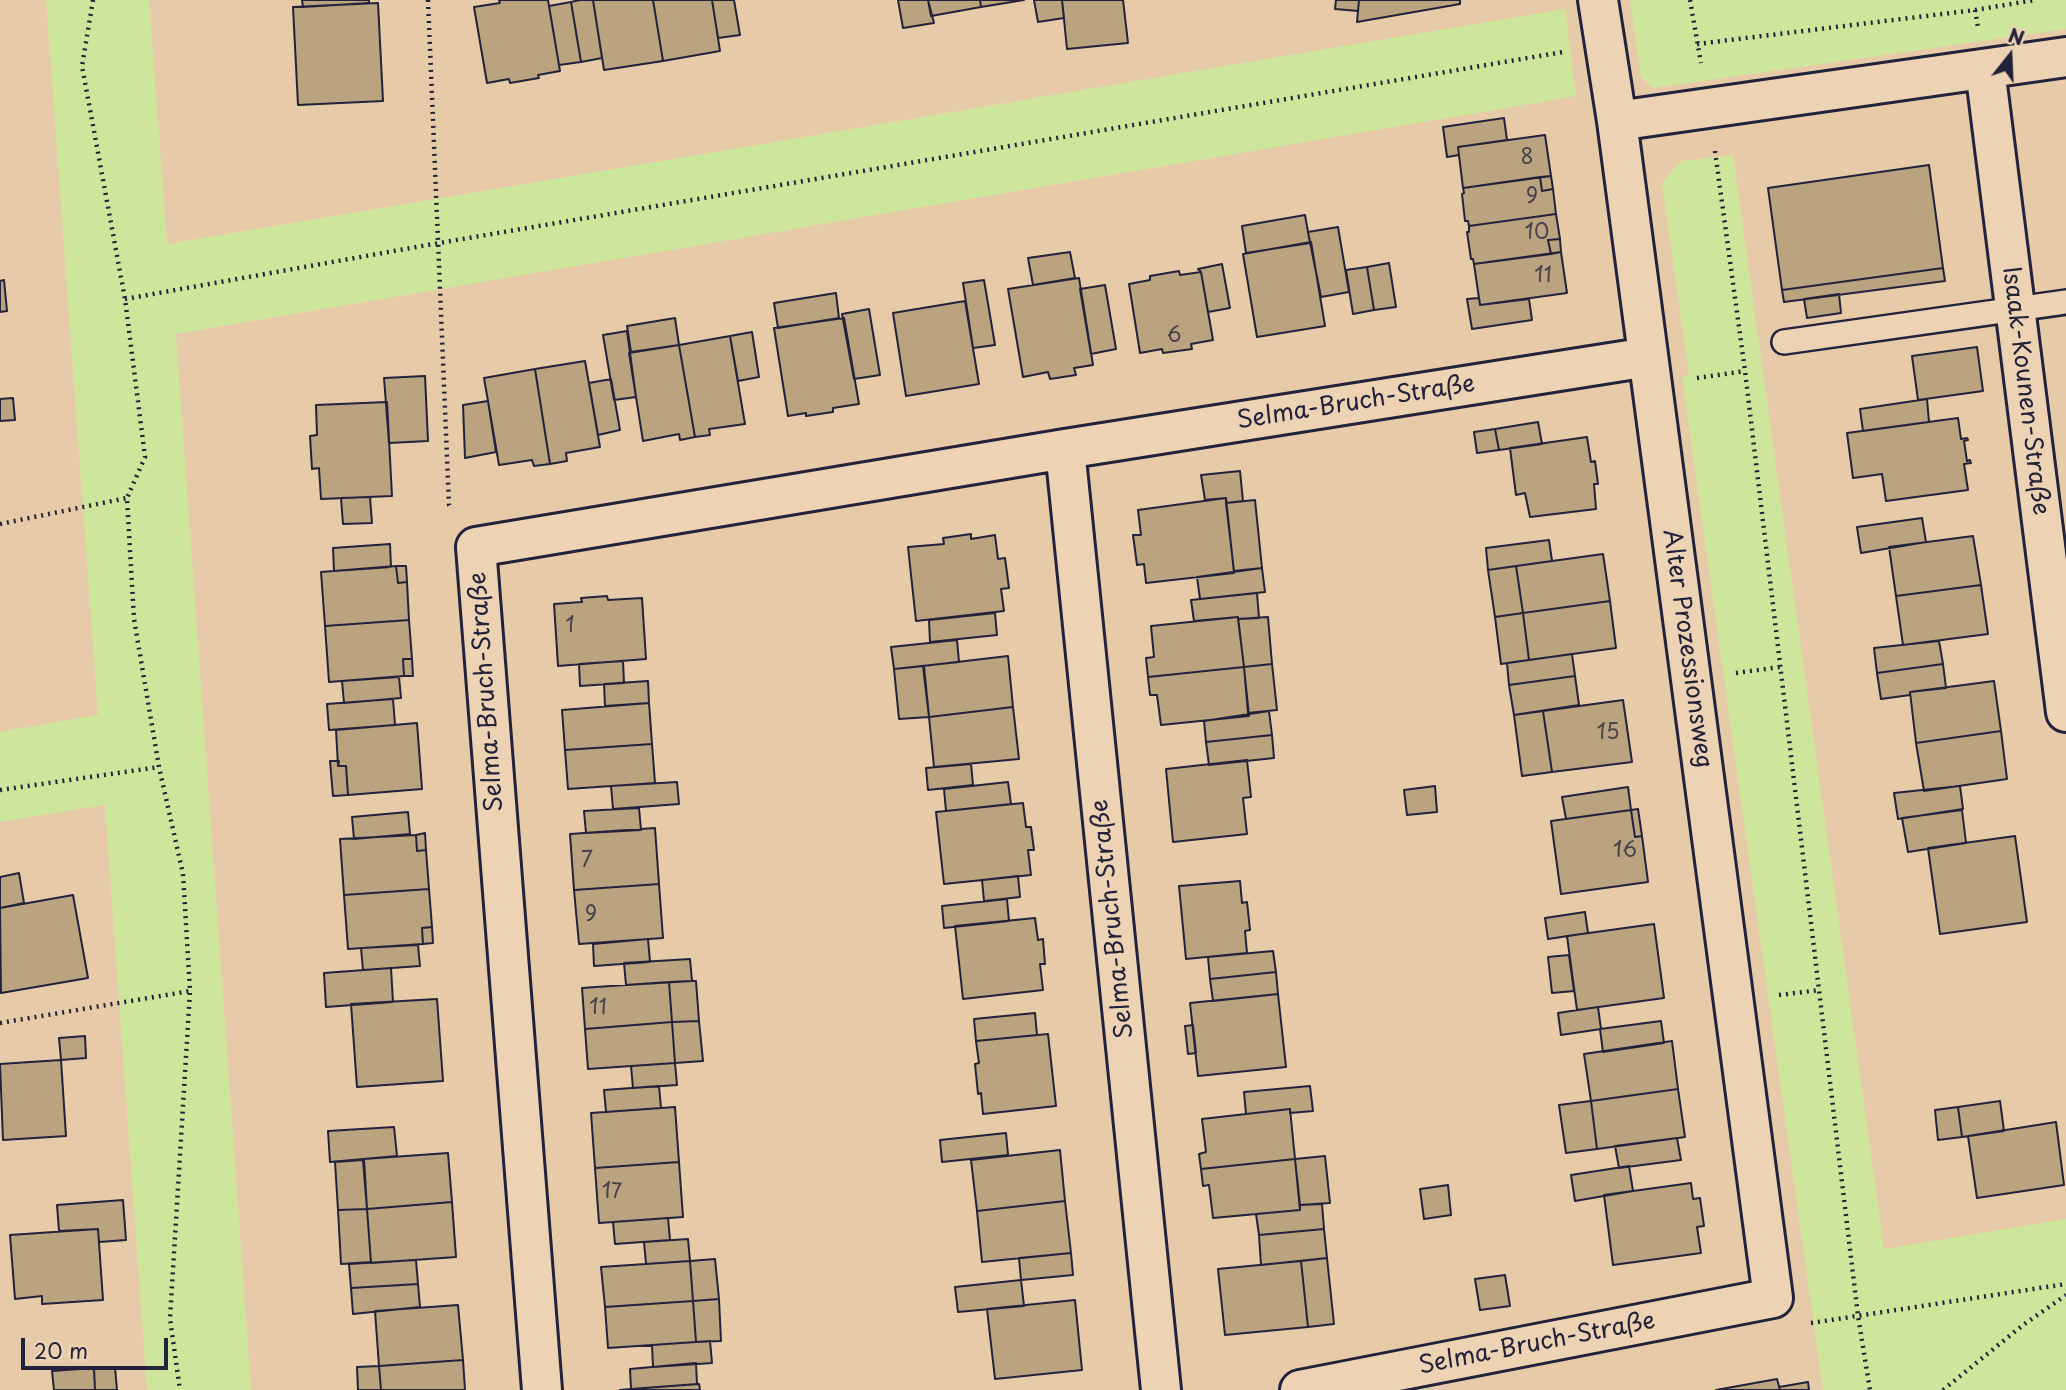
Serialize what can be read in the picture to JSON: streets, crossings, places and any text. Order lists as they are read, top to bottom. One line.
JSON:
{"streets":{"street":["Isaak-Kounen-Straße","Selma-Bruch-Straße","Alter Prozessionsweg"]},"crossings":[["Selma-Bruch-Straße","Alter Prozessionsweg"]],"house_numbers":["8","9","10","11","6","1","15","16","7","9","11","17"],"scale_bar":"20 m","north":"top"}
